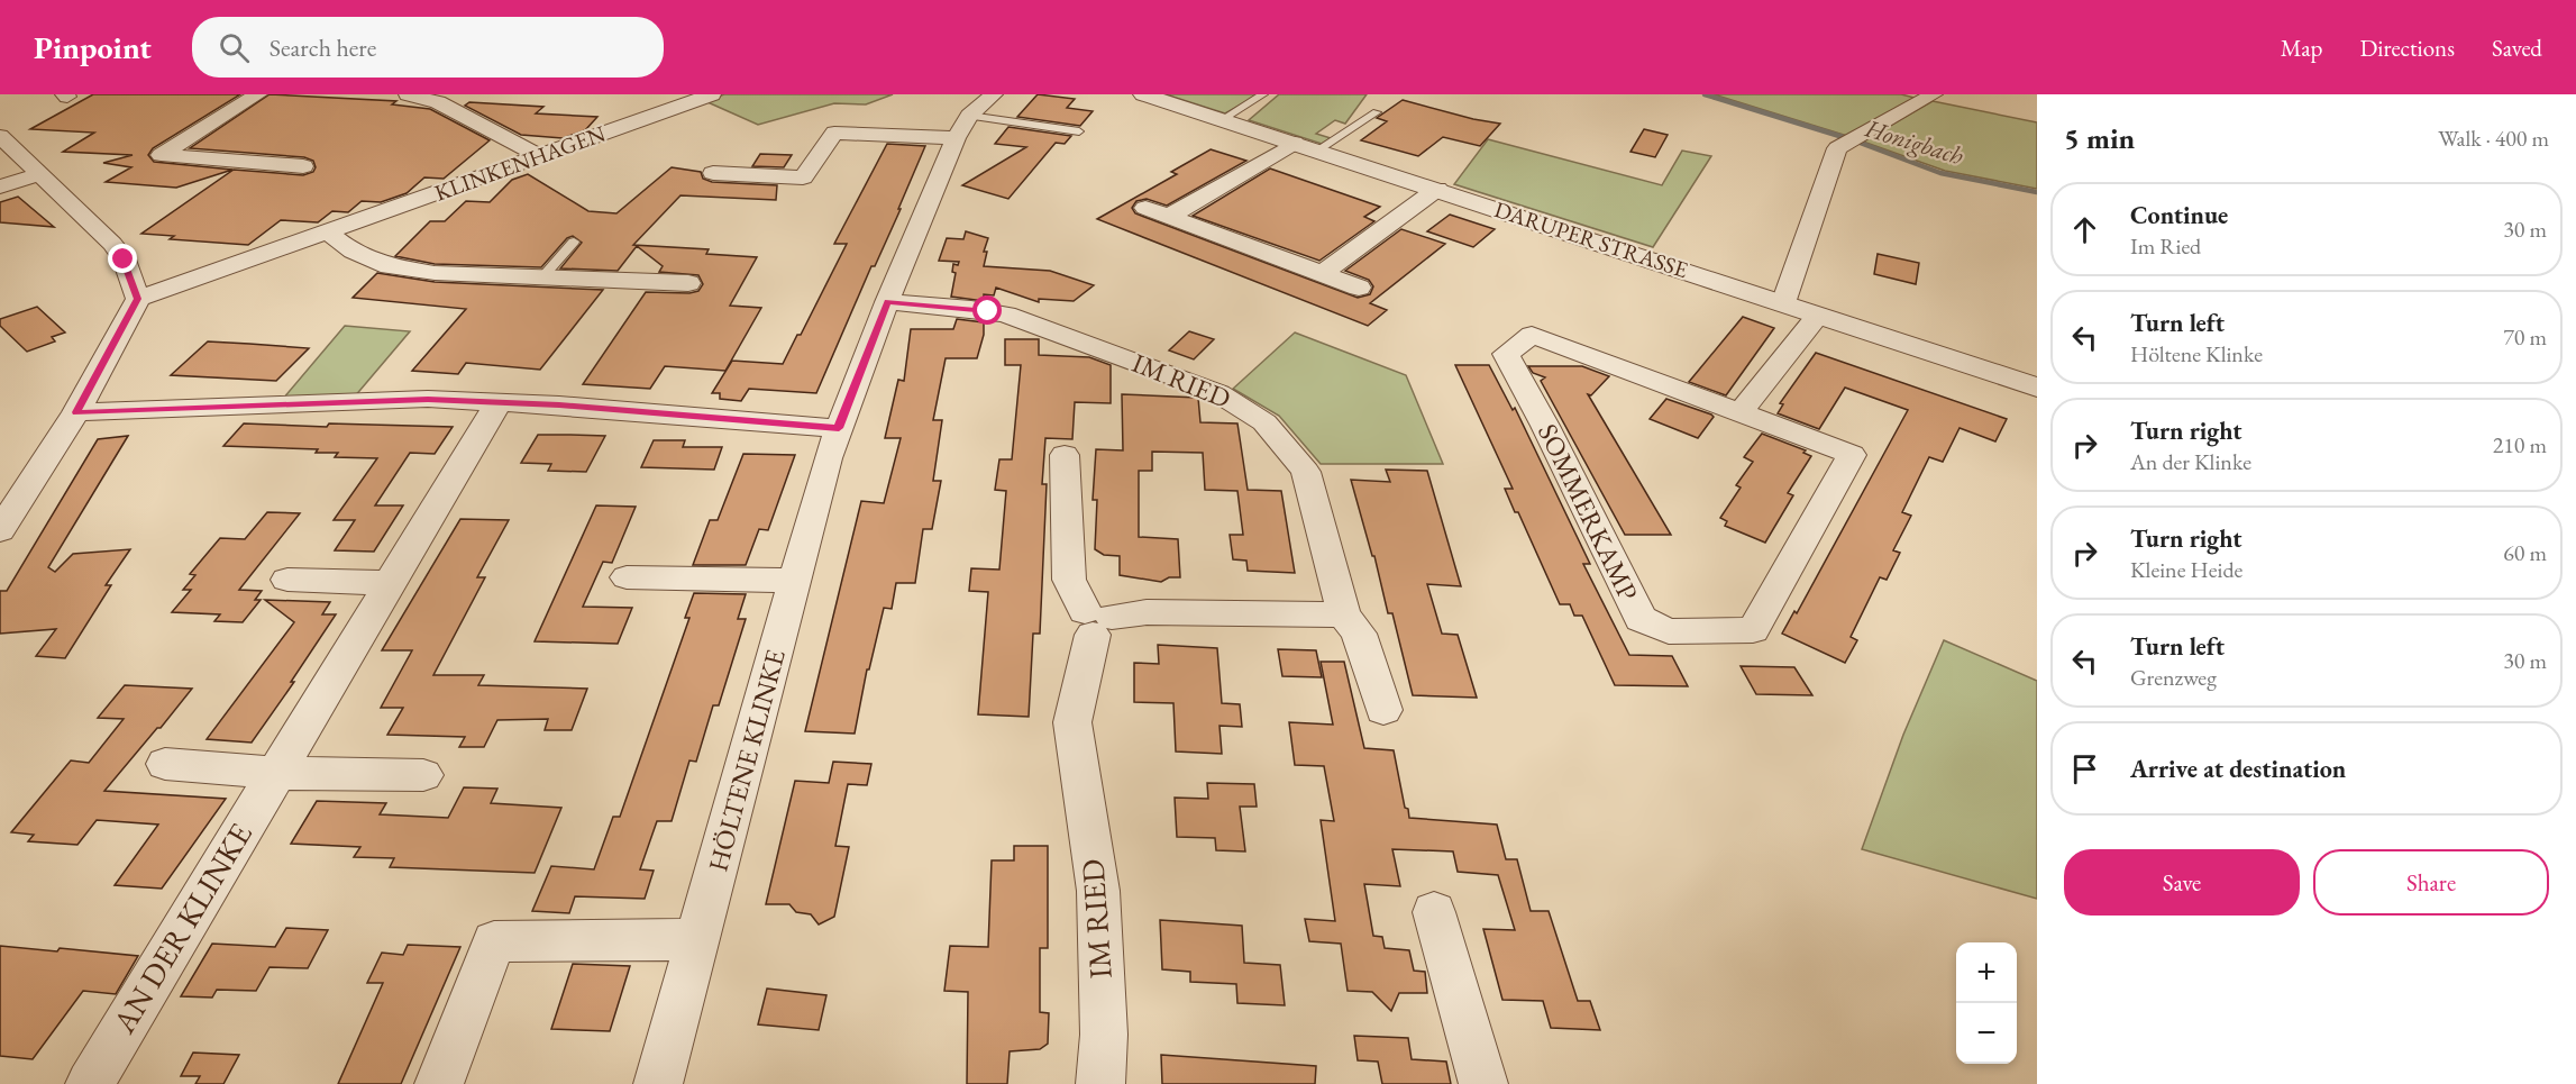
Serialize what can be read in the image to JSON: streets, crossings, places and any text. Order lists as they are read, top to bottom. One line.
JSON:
{"streets":{"street":["KLINKENHAGEN","DARUPER STRASSE","IM RIED","SOMMERKAMP","HÖLTENE KLINKE","AN DER KLINKE"]},"crossings":[["IM RIED","HÖLTENE KLINKE"]],"water":["Honigbach"],"page":{"header":"Pinpoint","search":"Search here","nav":["Map","Directions","Saved"],"heading":["5 min","Walk · 400 m"],"list":[["Continue","Im Ried","30 m"],["Turn left","Höltene Klinke","70 m"],["Turn right","An der Klinke","210 m"],["Turn right","Kleine Heide","60 m"],["Turn left","Grenzweg","30 m"],"Arrive at destination"],"buttons":["Save","Share"],"map_buttons":["+","−"]}}
